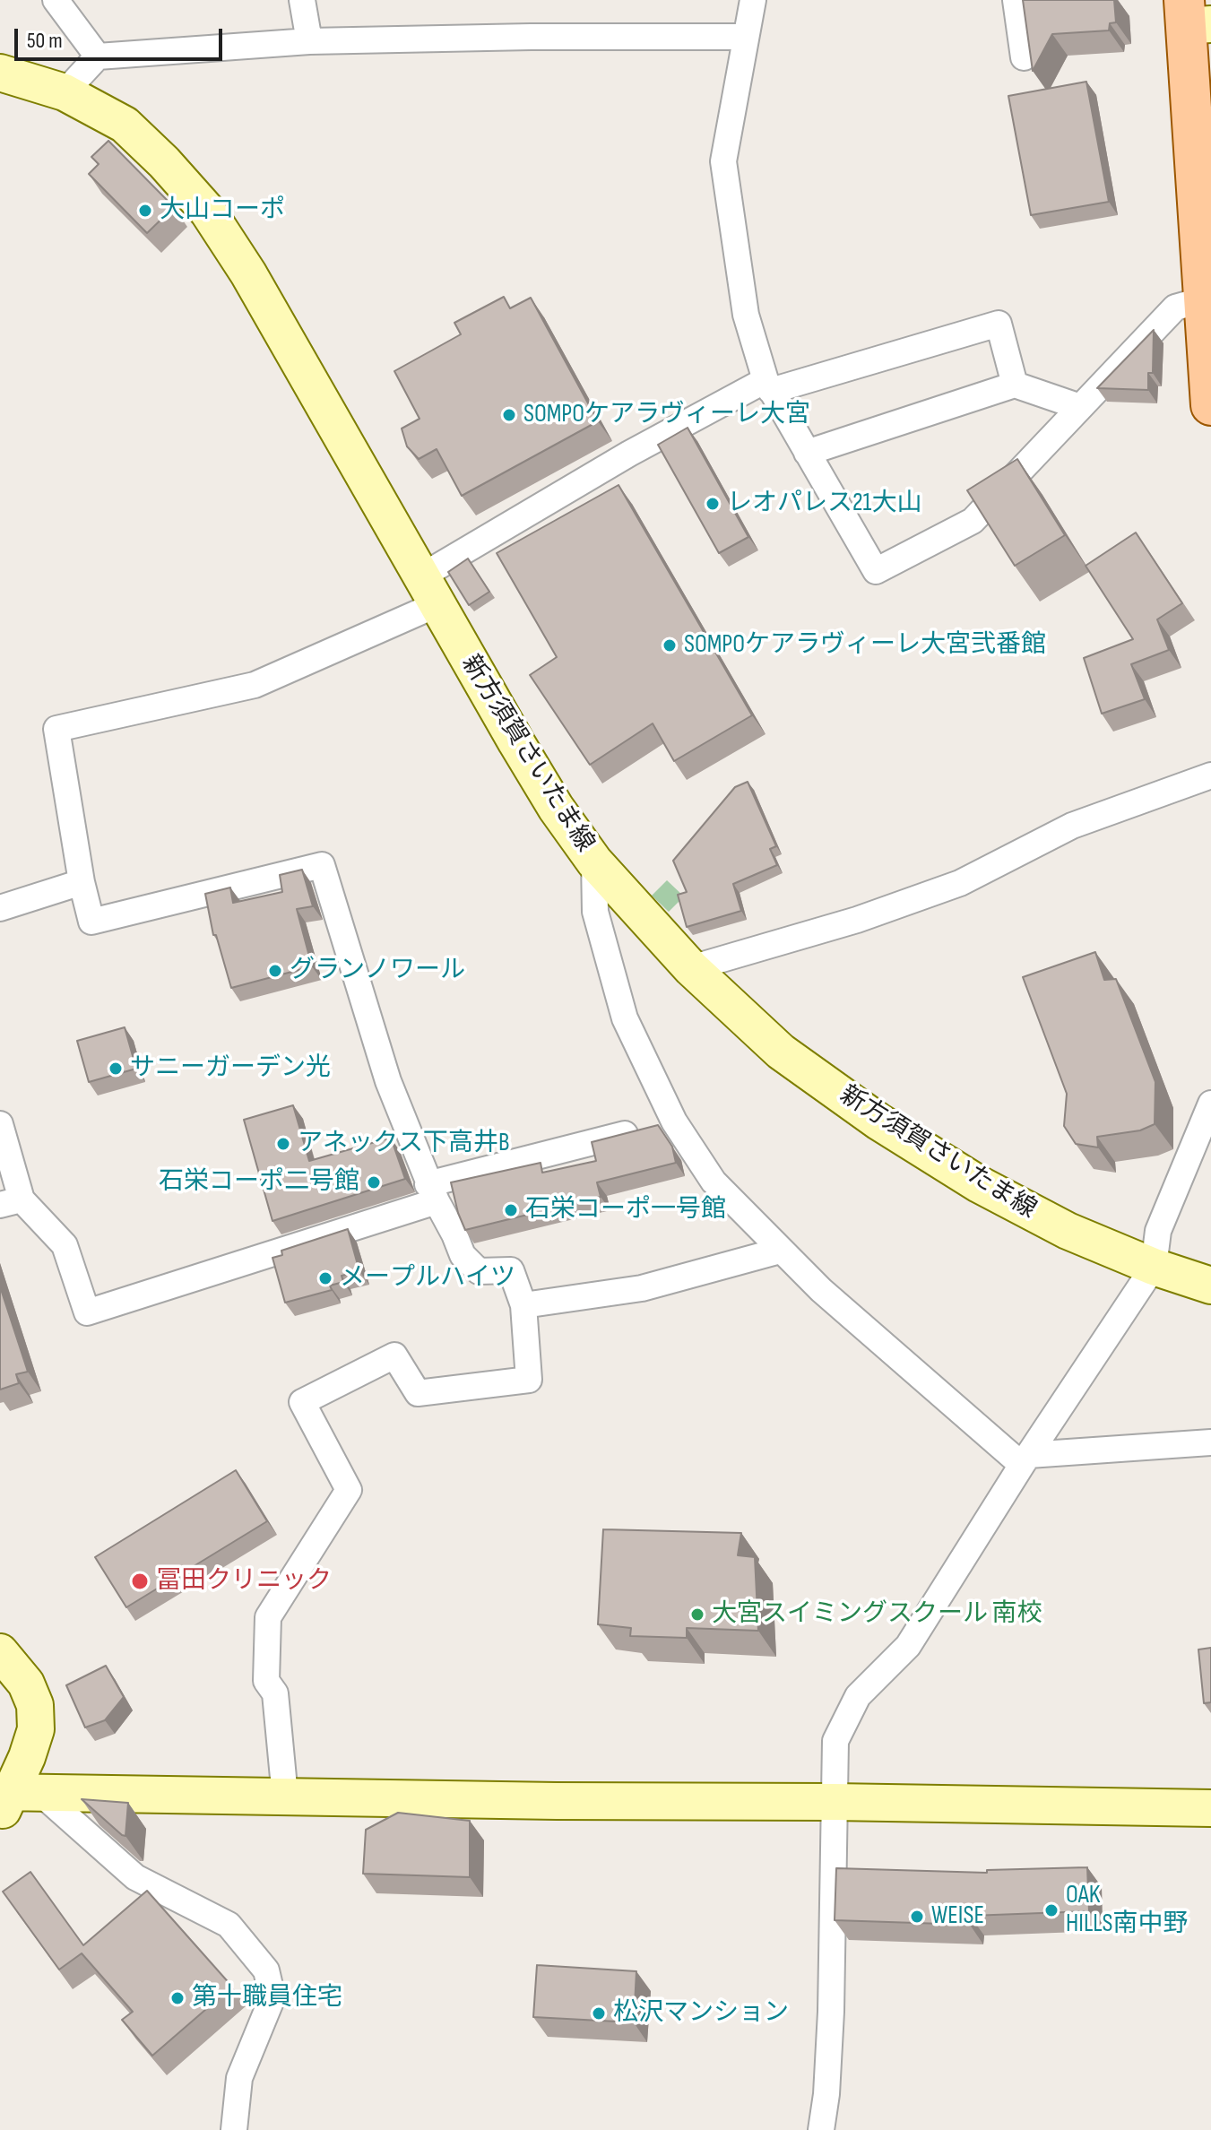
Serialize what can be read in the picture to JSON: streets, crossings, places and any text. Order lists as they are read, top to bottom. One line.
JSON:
{"streets":{"main road":["新方須賀さいたま線"]},"places":["大山コーポ","SOMPOケアラヴィーレ大宮","レオパレス21大山","SOMPOケアラヴィーレ大宮弐番館","グランノワール","サニーガーデン光","アネックス下高井B","石栄コーポ二号館","石栄コーポ一号館","メープルハイツ","冨田クリニック","大宮スイミングスクール 南校","OAK HILLS南中野","WEISE","第十職員住宅","松沢マンション"],"scale_bar":"50 m"}
